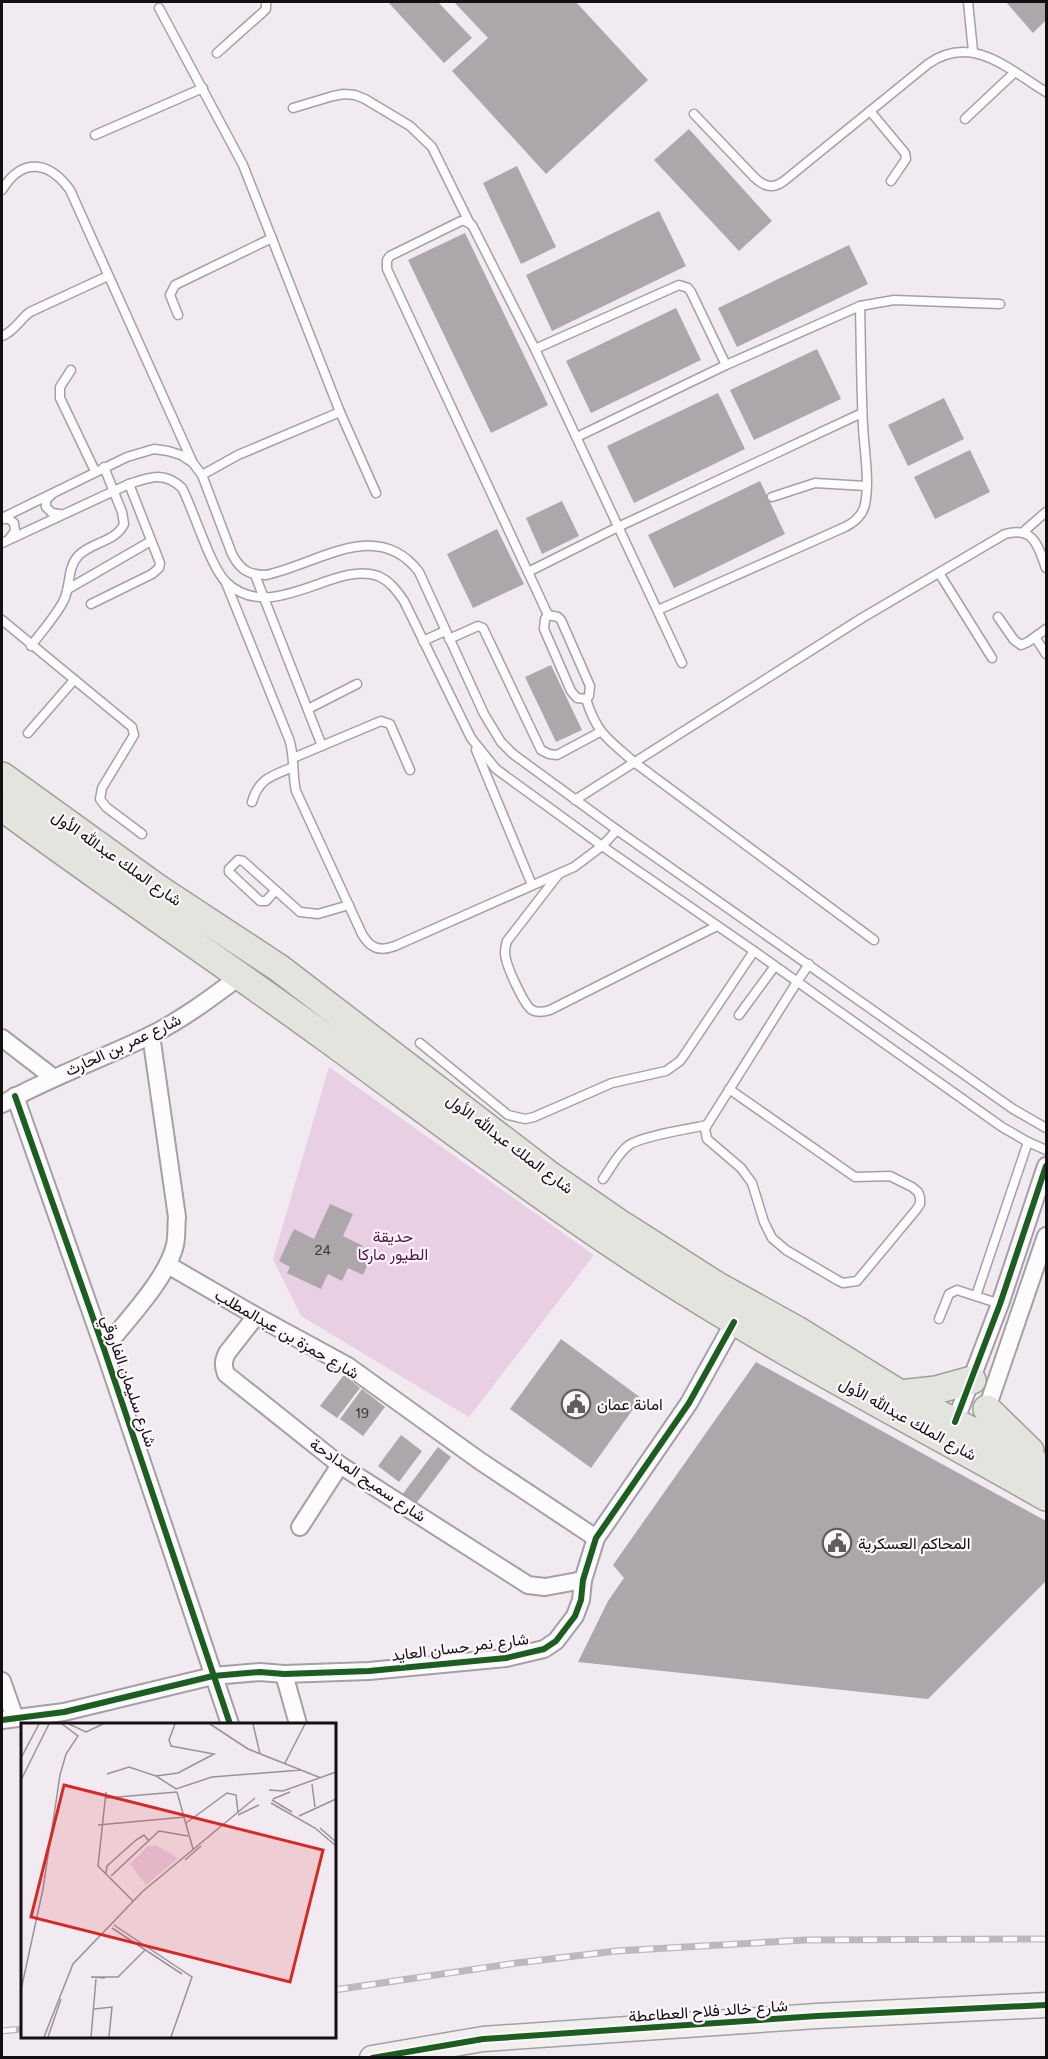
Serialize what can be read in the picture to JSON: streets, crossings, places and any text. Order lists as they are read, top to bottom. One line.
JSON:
{"streets":{"main road":["شارع الملك عبدالله الأول"],"street":["شارع عمر بن الحارث","شارع حمزة بن عبدالمطلب","شارع سليمان الفاروقي","شارع سميح المدادحة","شارع نمر حسان العايد","شارع خالد فلاح العطاعطة"]},"crossings":[["شارع الملك عبدالله الأول","شارع عمر بن الحارث"],["شارع الملك عبدالله الأول","شارع نمر حسان العايد"],["شارع عمر بن الحارث","شارع سليمان الفاروقي"],["شارع حمزة بن عبدالمطلب","شارع سميح المدادحة"],["شارع حمزة بن عبدالمطلب","شارع نمر حسان العايد"],["شارع سليمان الفاروقي","شارع نمر حسان العايد"],["شارع سميح المدادحة","شارع نمر حسان العايد"]],"parks":["حديقة الطيور ماركا"],"places":{"public building":["امانة عمان","المحاكم العسكرية"]},"house_numbers":["24","19"]}
